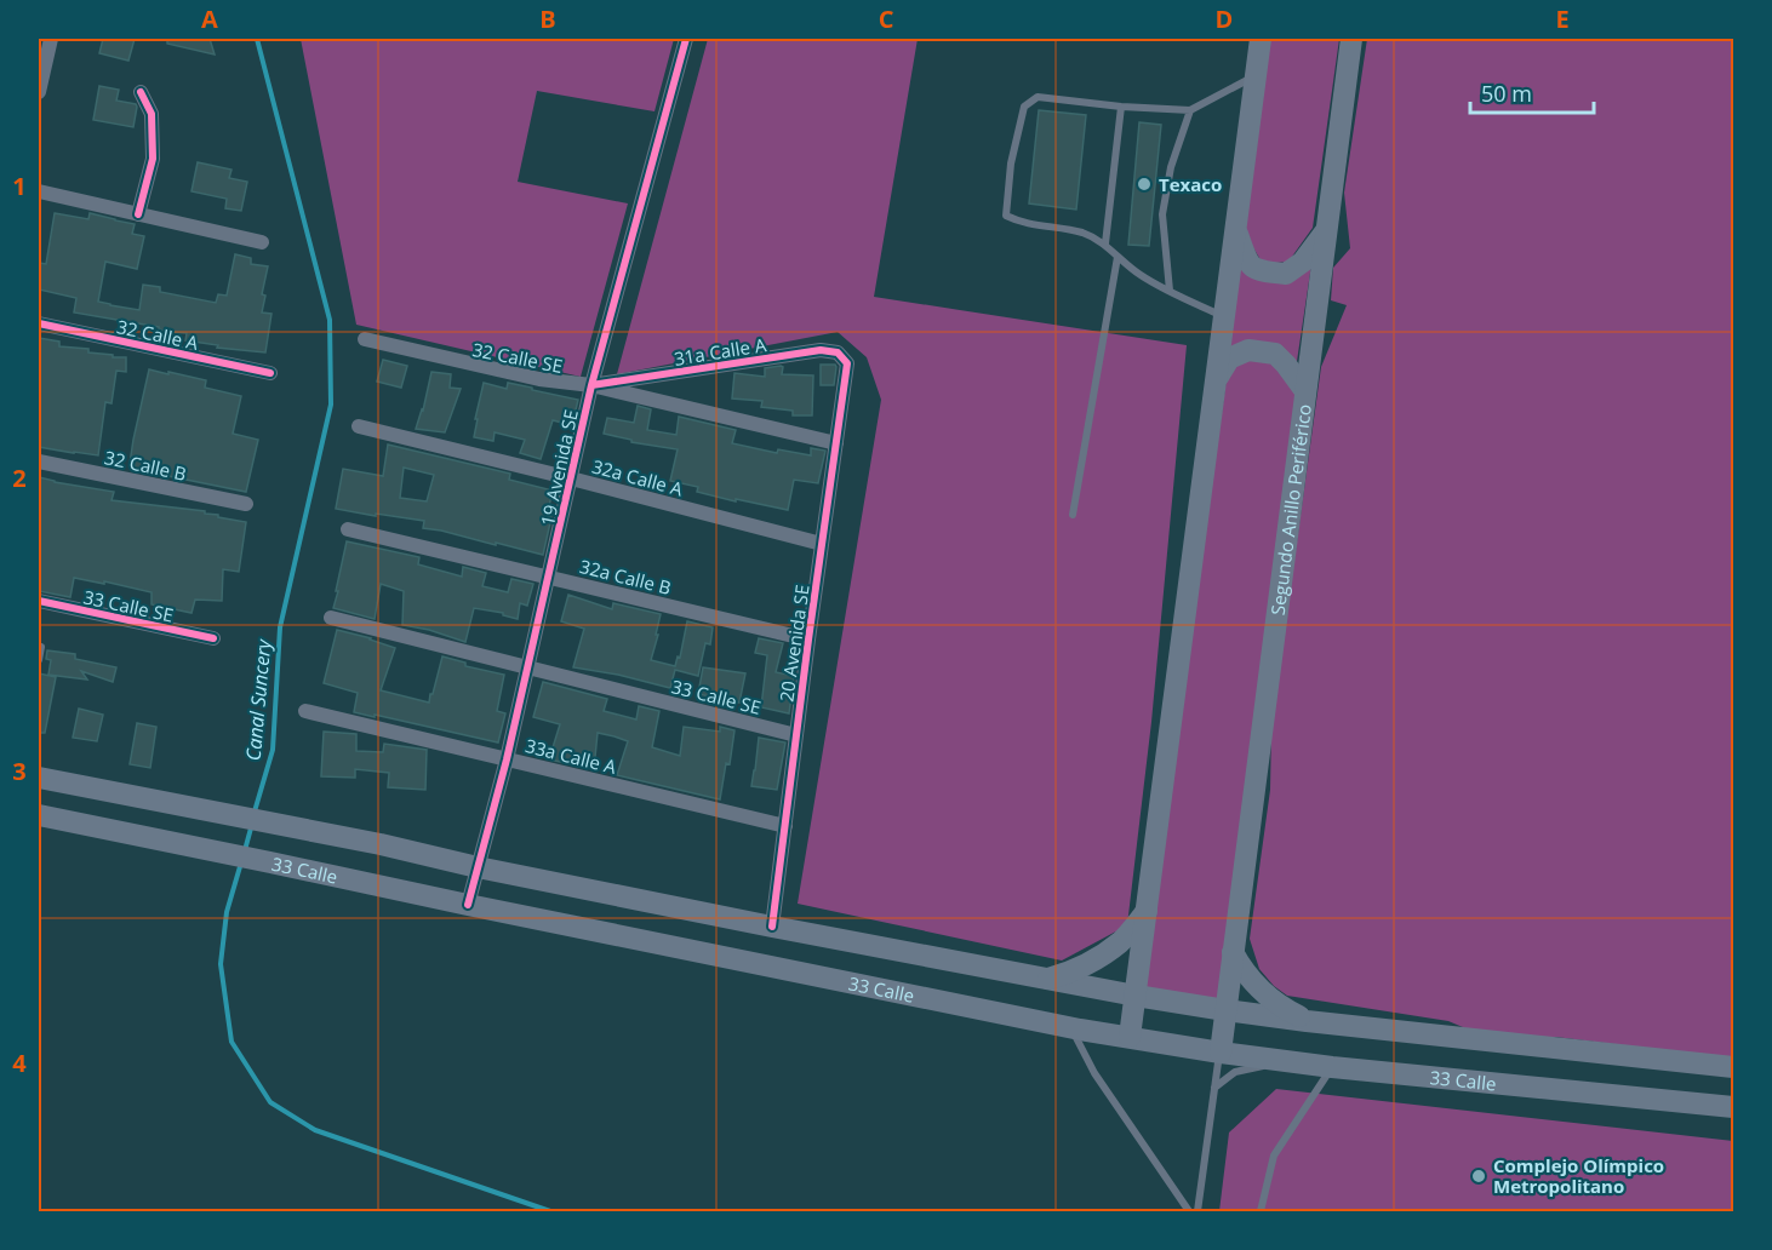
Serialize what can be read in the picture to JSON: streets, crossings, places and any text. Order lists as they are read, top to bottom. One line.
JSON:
{"streets":{"main road":["Segundo Anillo Periférico","33 Calle"],"street":["32 Calle A","31a Calle A","32 Calle SE","32 Calle B","19 Avenida SE","32a Calle A","32a Calle B","33 Calle SE","20 Avenida SE","33a Calle A"]},"crossings":[["31a Calle A","32 Calle SE"],["31a Calle A","19 Avenida SE"],["31a Calle A","20 Avenida SE"],["32 Calle SE","19 Avenida SE"],["32 Calle SE","20 Avenida SE"],["19 Avenida SE","32a Calle A"],["19 Avenida SE","32a Calle B"],["19 Avenida SE","33 Calle SE"],["19 Avenida SE","33a Calle A"],["19 Avenida SE","33 Calle"],["32a Calle A","20 Avenida SE"],["Segundo Anillo Periférico","33 Calle"],["32a Calle B","20 Avenida SE"],["33 Calle SE","20 Avenida SE"],["20 Avenida SE","33a Calle A"]],"water":["Canal Suncery"],"places":["Texaco","Complejo Olímpico Metropolitano"],"scale_bar":"50 m","grid":{"columns":["A","B","C","D","E"],"rows":["1","2","3","4"]}}
